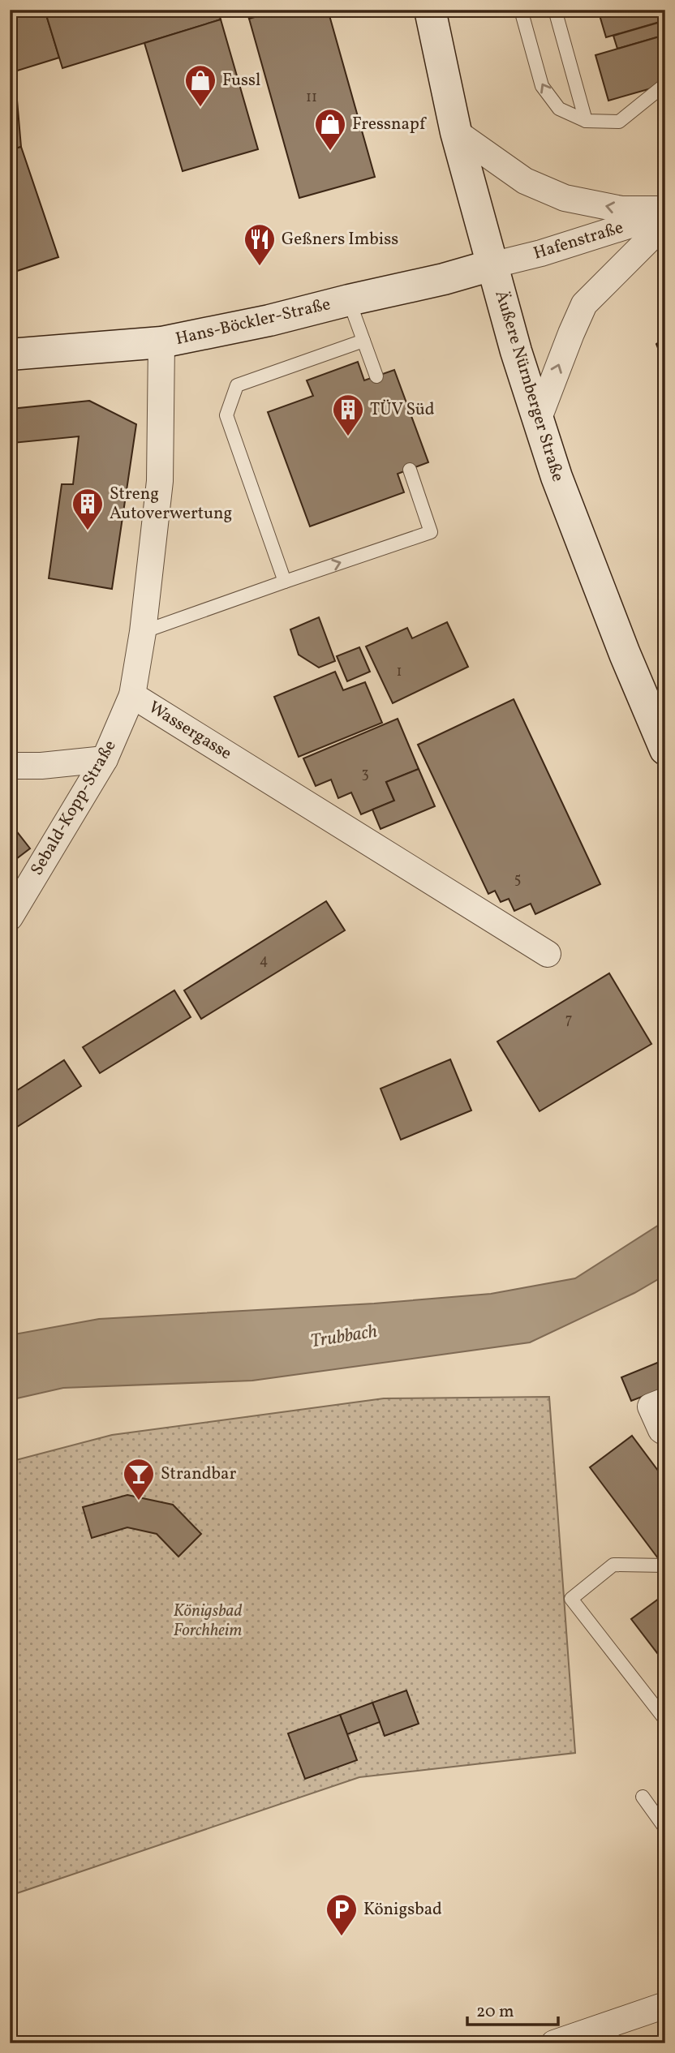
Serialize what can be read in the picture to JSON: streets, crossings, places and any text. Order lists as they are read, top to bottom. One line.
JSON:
{"streets":{"main road":["Hans-Böckler-Straße","Äußere Nürnberger Straße"],"street":["Hafenstraße","Wassergasse","Sebald-Kopp-Straße"]},"crossings":[["Hafenstraße","Hans-Böckler-Straße"],["Hafenstraße","Äußere Nürnberger Straße"],["Hans-Böckler-Straße","Äußere Nürnberger Straße"],["Hans-Böckler-Straße","Wassergasse"],["Wassergasse","Sebald-Kopp-Straße"]],"water":["Trubbach"],"parks":["Königsbad Forchheim"],"places":{"shop":["Fussl","Fressnapf"],"restaurant":["Geßners Imbiss"],"building":["TÜV Süd","Streng Autoverwertung"],"bar":["Strandbar"],"parking":["Königsbad"]},"house_numbers":["11","1","3","5","4","7"],"scale_bar":"20 m"}
